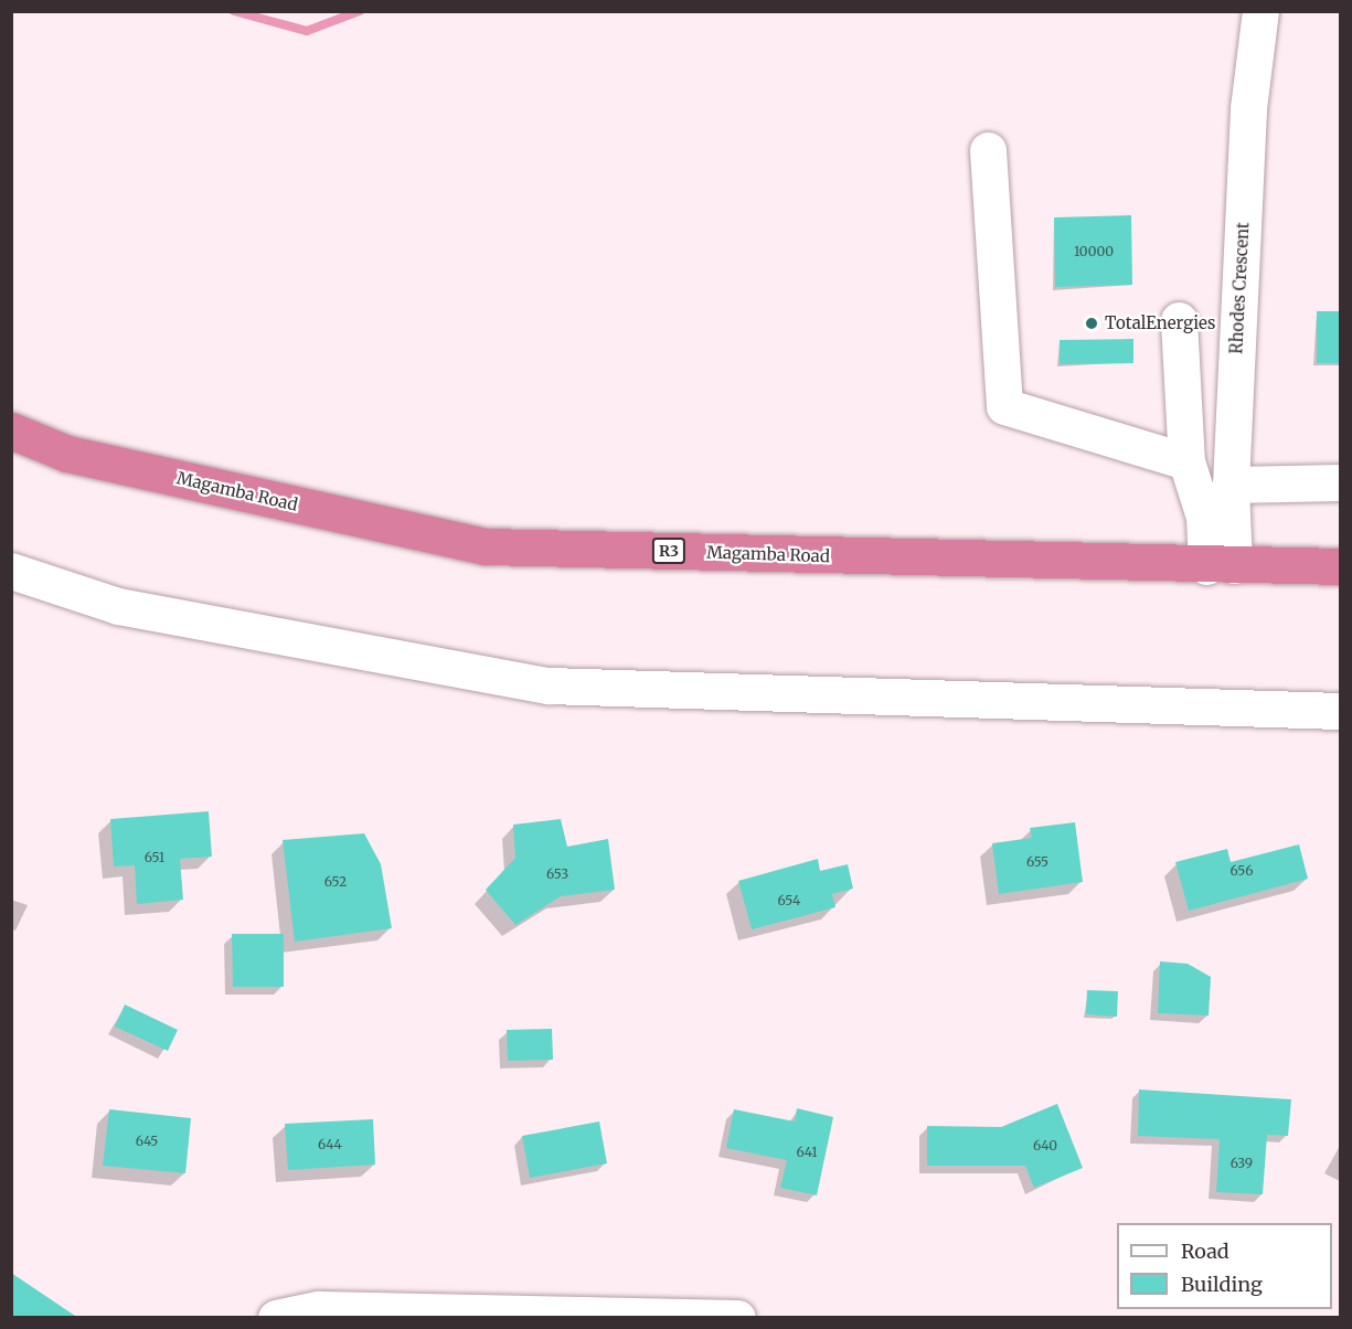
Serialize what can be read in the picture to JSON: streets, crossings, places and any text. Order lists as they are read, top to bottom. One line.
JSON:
{"streets":{"highway":["Magamba Road","R3"],"street":["Rhodes Crescent"]},"crossings":[["Rhodes Crescent","Magamba Road"]],"places":["TotalEnergies"],"house_numbers":["10000","651","655","656","653","652","654","645","644","640","641","639"],"legend":["Road","Building"]}
